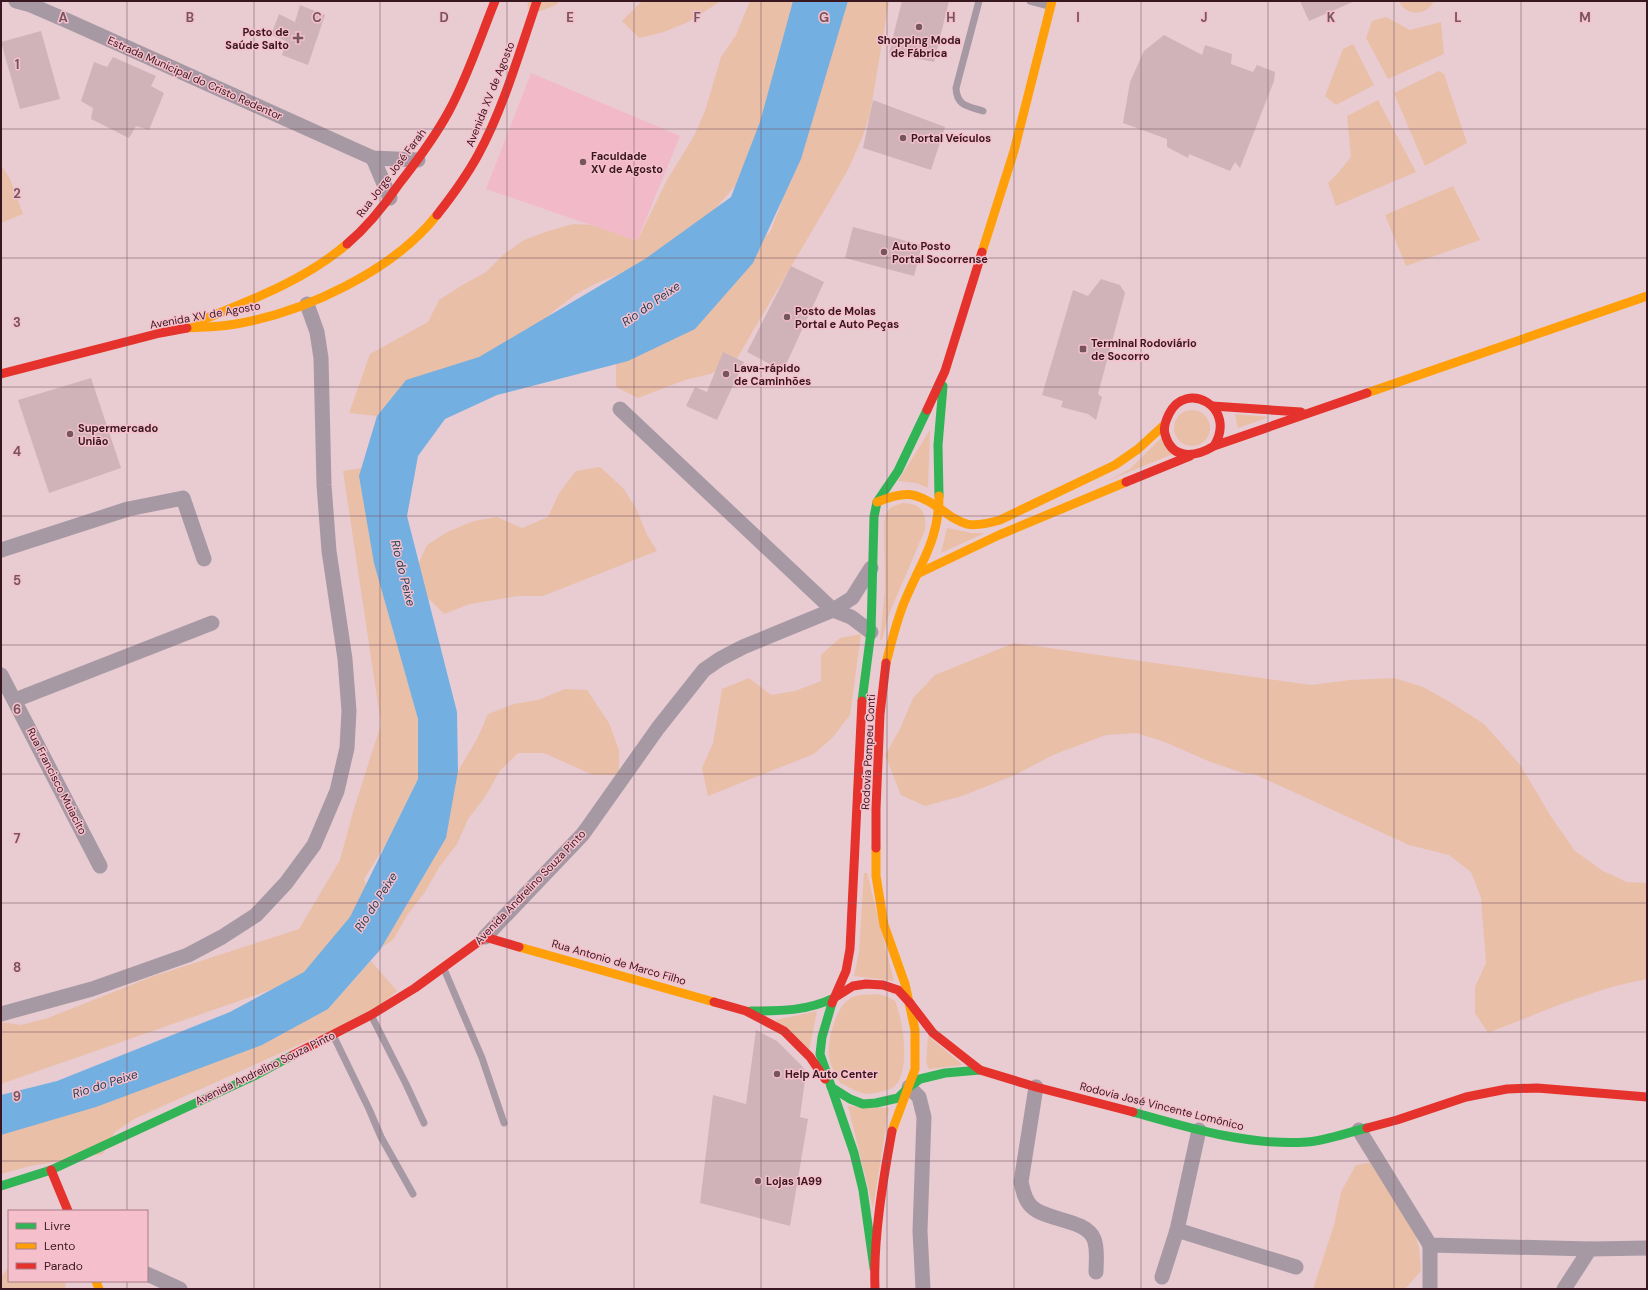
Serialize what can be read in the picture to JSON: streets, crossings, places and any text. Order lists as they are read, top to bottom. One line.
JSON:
{"streets":{"street":["Estrada Municipal do Cristo Redentor","Avenida XV de Agosto","Rua Jorge José Farah","Rodovia Pompeu Conti","Rua Francisco Muiacito","Avenida Andrelino Souza Pinto","Rua Antonio de Marco Filho","Rodovia José Vincente Lomônico"]},"crossings":[["Estrada Municipal do Cristo Redentor","Rua Jorge José Farah"],["Avenida XV de Agosto","Rua Jorge José Farah"],["Rodovia Pompeu Conti","Avenida Andrelino Souza Pinto"],["Rodovia Pompeu Conti","Rua Antonio de Marco Filho"],["Rodovia Pompeu Conti","Rodovia José Vincente Lomônico"],["Avenida Andrelino Souza Pinto","Rua Antonio de Marco Filho"],["Rua Antonio de Marco Filho","Rodovia José Vincente Lomônico"]],"water":["Rio do Peixe"],"places":{"other":["Shopping Moda de Fábrica","Portal Veículos","Faculdade XV de Agosto","Auto Posto Portal Socorrense","Posto de Molas Portal e Auto Peças","Lava-rápido de Caminhões","Supermercado União","Help Auto Center","Lojas 1A99"],"health":["Posto de Saúde Salto"],"transit":["Terminal Rodoviário de Socorro"]},"legend":["Livre","Lento","Parado"],"grid":{"columns":["A","B","C","D","E","F","G","H","I","J","K","L","M"],"rows":["1","2","3","4","5","6","7","8","9"]}}
